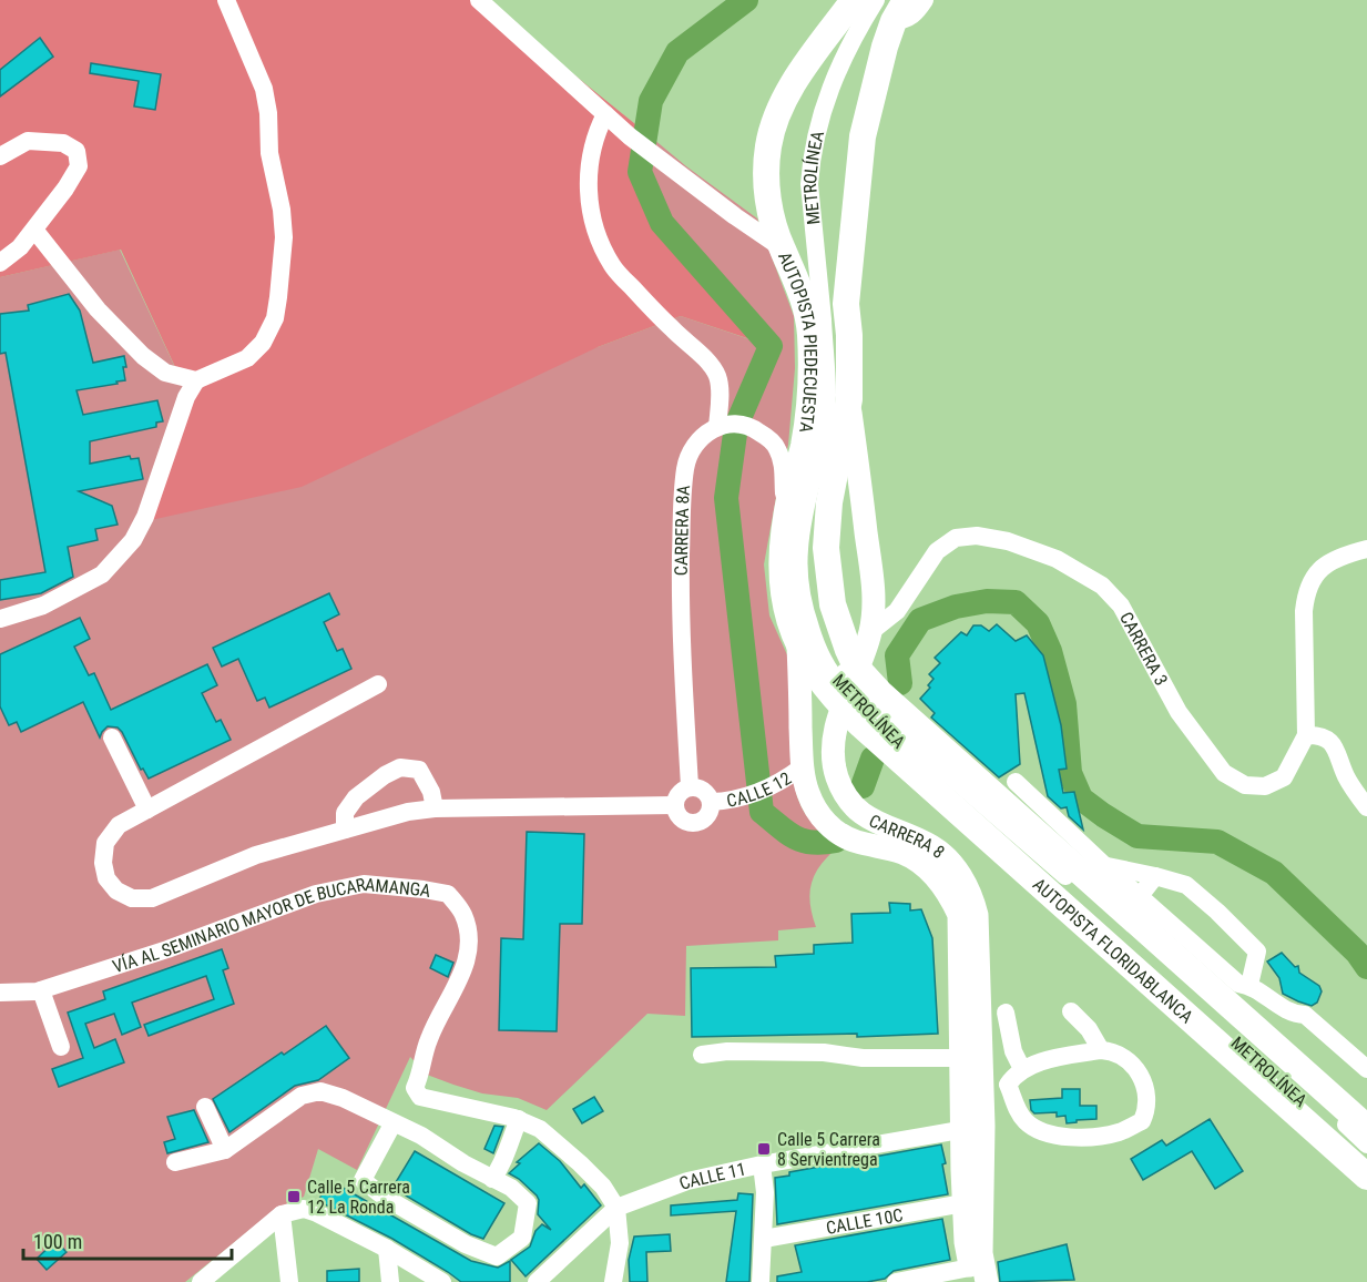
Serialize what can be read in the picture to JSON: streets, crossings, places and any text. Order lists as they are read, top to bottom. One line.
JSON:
{"streets":{"highway":["AUTOPISTA PIEDECUESTA","AUTOPISTA FLORIDABLANCA"],"main road":["CARRERA 8"],"street":["METROLÍNEA","CARRERA 8A","CARRERA 3","CALLE 12","VÍA AL SEMINARIO MAYOR DE BUCARAMANGA","CALLE 11","CALLE 10C"]},"crossings":[["METROLÍNEA","AUTOPISTA PIEDECUESTA"],["METROLÍNEA","AUTOPISTA FLORIDABLANCA"],["AUTOPISTA PIEDECUESTA","CARRERA 8"],["AUTOPISTA PIEDECUESTA","AUTOPISTA FLORIDABLANCA"],["CARRERA 8A","CALLE 12"],["CARRERA 3","CARRERA 8"],["CALLE 12","CARRERA 8"],["CARRERA 8","CALLE 11"],["CARRERA 8","CALLE 10C"],["VÍA AL SEMINARIO MAYOR DE BUCARAMANGA","CALLE 11"]],"places":{"transit":["Calle 5 Carrera 8 Servientrega","Calle 5 Carrera 12 La Ronda"]},"scale_bar":"100 m"}
